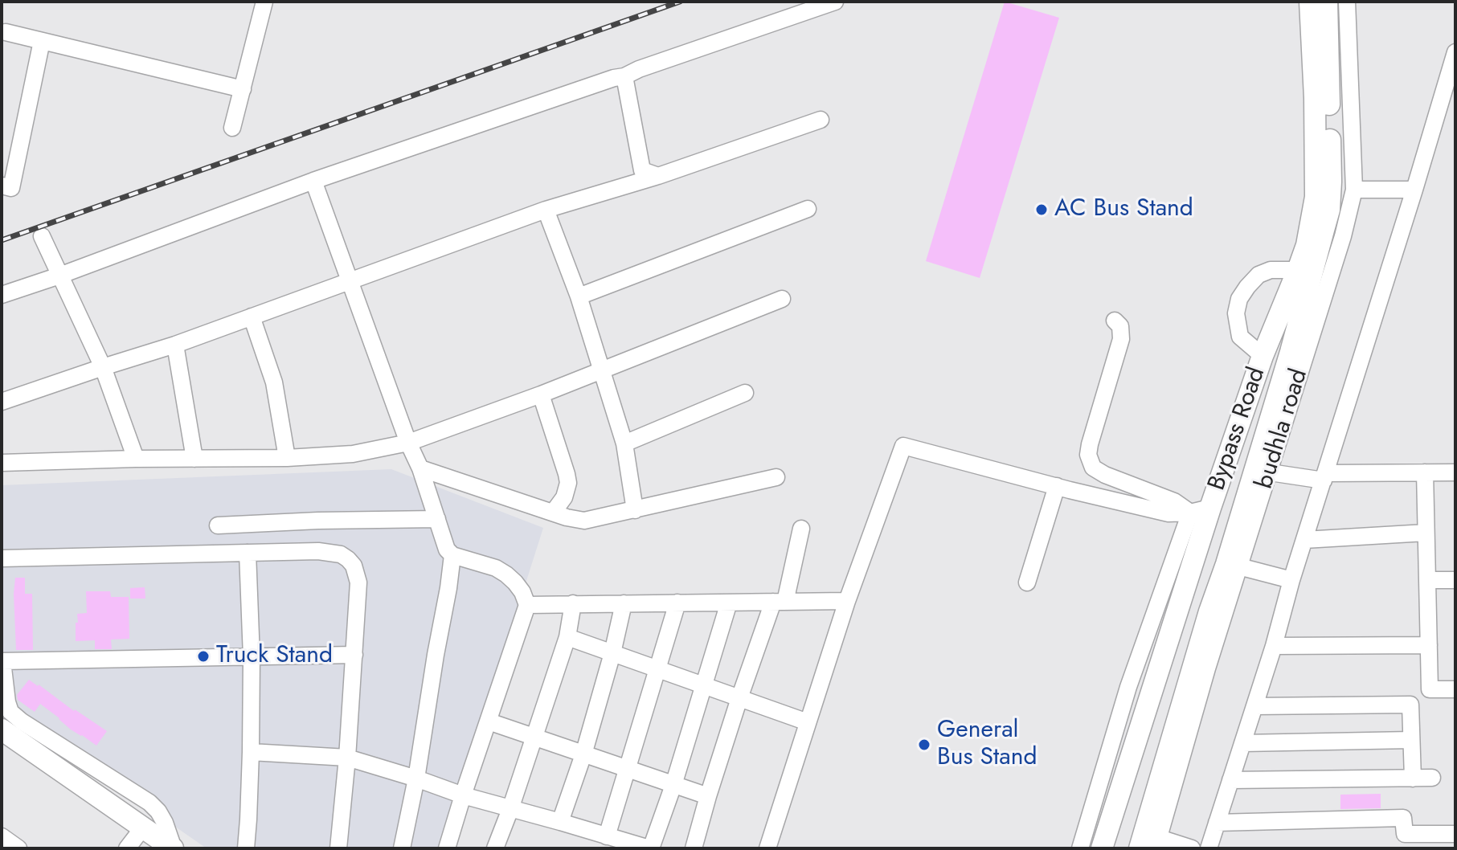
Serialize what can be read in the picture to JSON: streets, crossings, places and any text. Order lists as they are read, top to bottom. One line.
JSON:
{"streets":{"main road":["Bypass Road"]},"places":["AC Bus Stand","Truck Stand","General Bus Stand"]}
